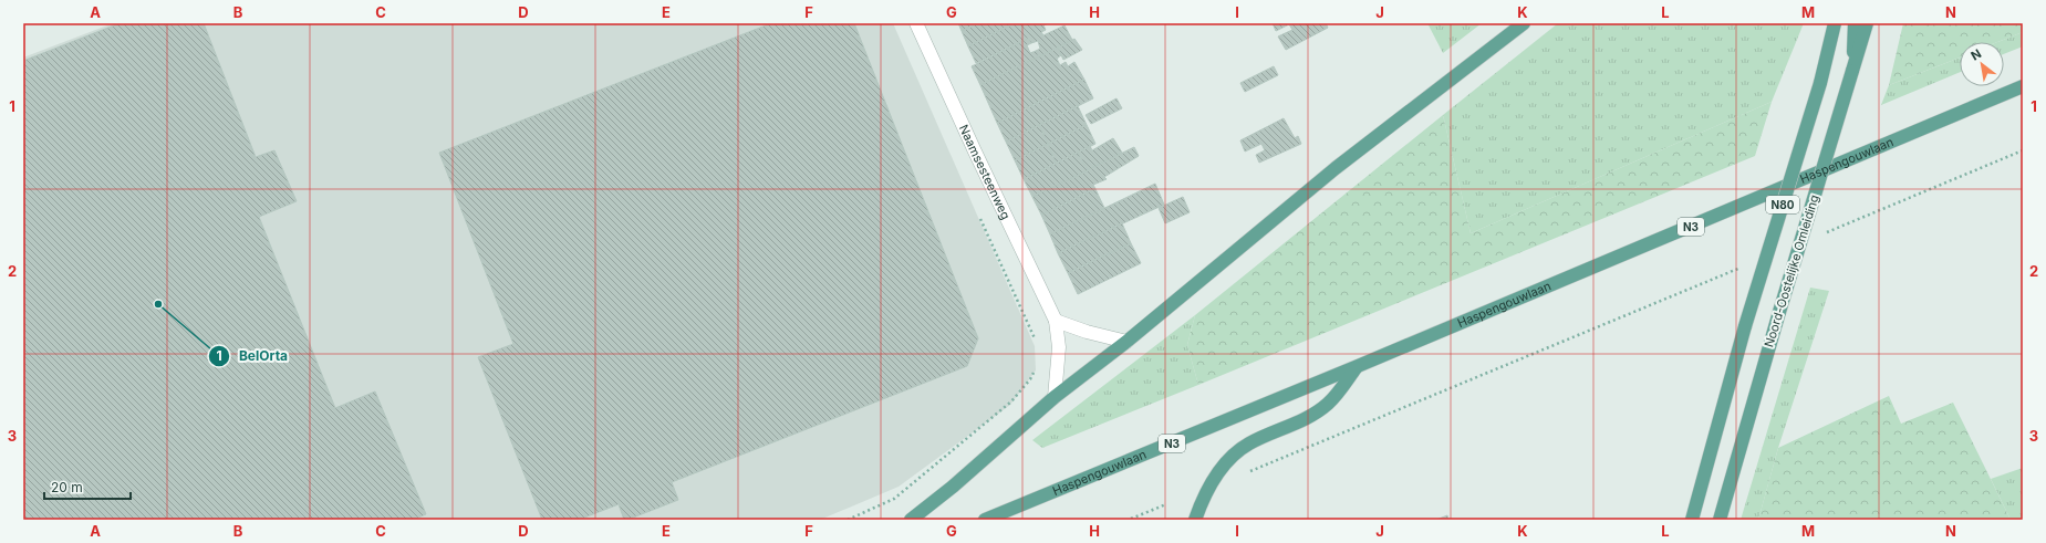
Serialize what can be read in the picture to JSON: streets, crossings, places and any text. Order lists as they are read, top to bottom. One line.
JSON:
{"streets":{"main road":["Haspengouwlaan","N80","N3","Noord-Oostelijke Omleiding"],"street":["Naamsesteenweg"]},"places":["BelOrta"],"scale_bar":"20 m","north":"top left","grid":{"columns":["A","B","C","D","E","F","G","H","I","J","K","L","M","N"],"rows":["1","2","3"]}}
